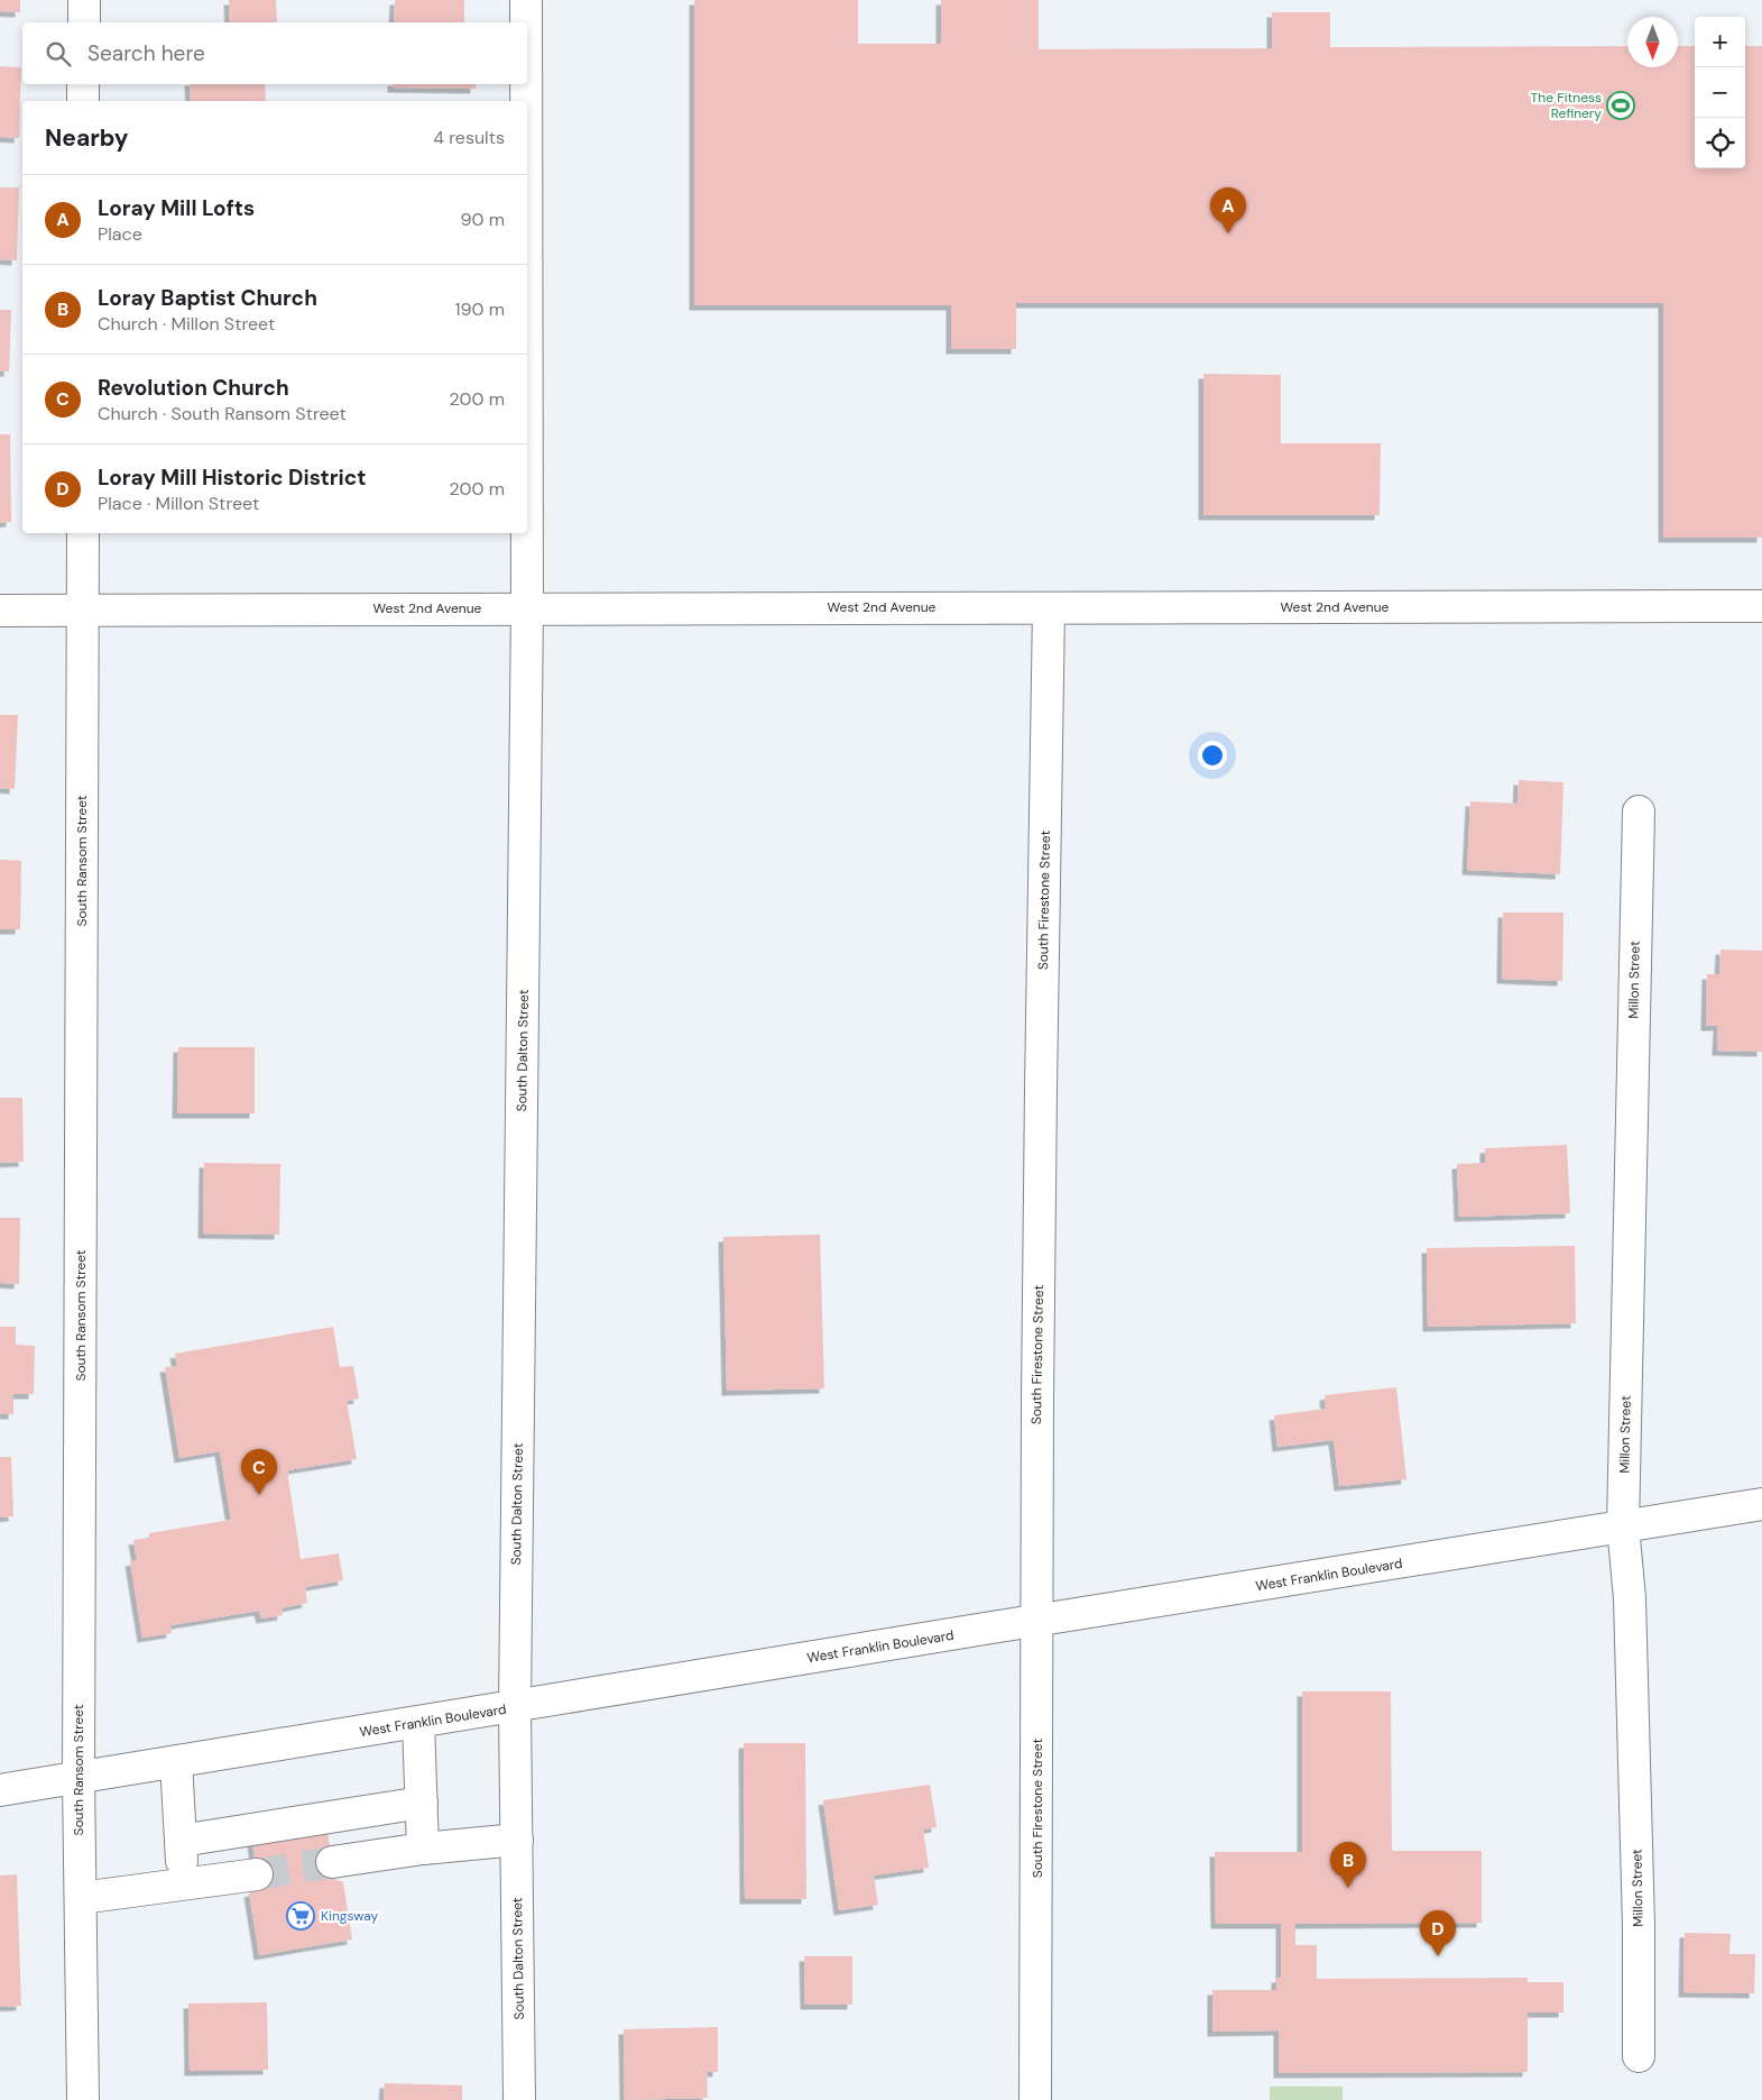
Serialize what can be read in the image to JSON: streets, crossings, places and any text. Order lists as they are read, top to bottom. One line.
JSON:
{"streets":{"street":["West 2nd Avenue","South Ransom Street","South Firestone Street","Millon Street","South Dalton Street","West Franklin Boulevard"]},"crossings":[["West 2nd Avenue","South Ransom Street"],["West 2nd Avenue","South Firestone Street"],["West 2nd Avenue","South Dalton Street"],["South Ransom Street","West Franklin Boulevard"],["South Firestone Street","West Franklin Boulevard"],["Millon Street","West Franklin Boulevard"],["South Dalton Street","West Franklin Boulevard"]],"places":{"sports":["The Fitness Refinery"],"supermarket":["Kingsway"]},"north":"bottom","page":{"map_buttons":["+","−"],"search":"Search here","heading":["Nearby","4 results"],"list":[{"mark":"A","name":"Loray Mill Lofts","note":"Place","value":"90 m"},{"mark":"B","name":"Loray Baptist Church","note":"Church · Millon Street","value":"190 m"},{"mark":"C","name":"Revolution Church","note":"Church · South Ransom Street","value":"200 m"},{"mark":"D","name":"Loray Mill Historic District","note":"Place · Millon Street","value":"200 m"}],"pins":["A","C","B","D"]}}
